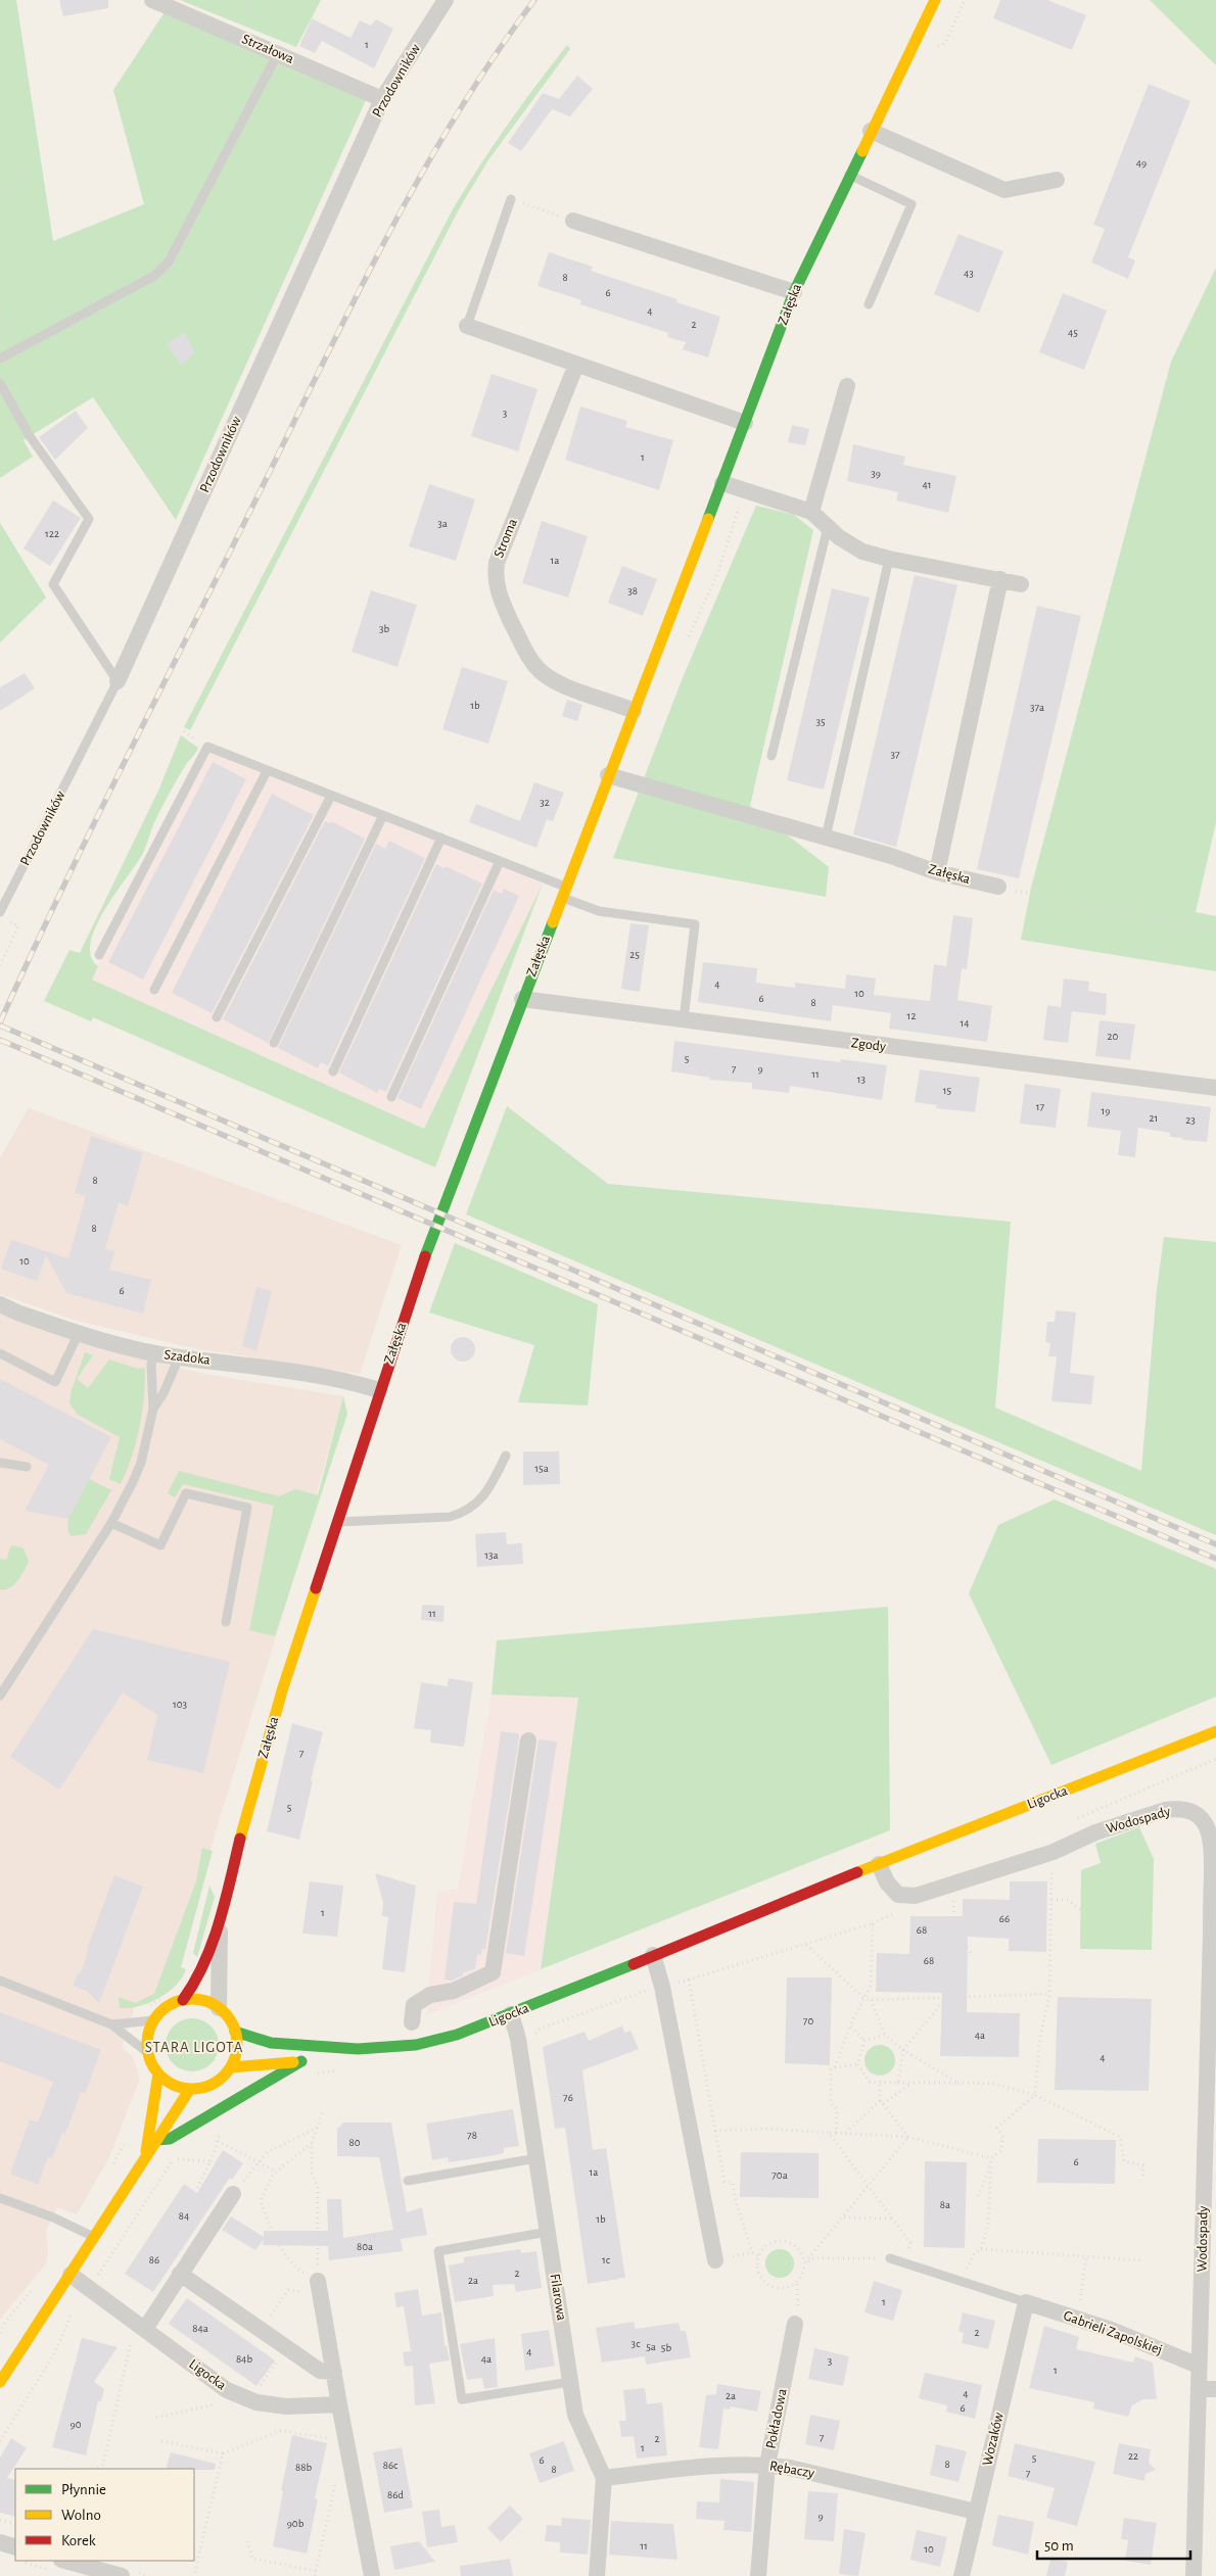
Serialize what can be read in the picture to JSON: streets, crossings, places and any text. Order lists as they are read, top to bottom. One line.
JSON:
{"streets":{"street":["Strzałowa","Przodowników","Załęska","Stroma","Zgody","Szadoka","Ligocka","Wodospady","Filarowa","Gabrieli Zapolskiej","Pokładowa","Wozaków","Rębaczy"]},"crossings":[["Strzałowa","Przodowników"],["Załęska","Stroma"],["Załęska","Zgody"],["Załęska","Szadoka"],["Załęska","Ligocka"],["Ligocka","Wodospady"],["Ligocka","Filarowa"],["Wodospady","Gabrieli Zapolskiej"],["Filarowa","Rębaczy"],["Gabrieli Zapolskiej","Wozaków"],["Pokładowa","Rębaczy"],["Wozaków","Rębaczy"]],"districts":["STARA LIGOTA"],"house_numbers":["1","49","43","8","6","4","2","45","3","1","39","41","3a","122","1a","38","3b","1b","37a","35","37","32","25","4","10","6","8","12","14","20","5","7","9","11","13","15","17","19","21","23","8","8","10","6","15a","13a","11","103","7","5","1","66","68","68","70","4a","4","76","78","80","6","1a","70a","8a","84","1b","80a","86","1c","2","2a","1","84a","2","3c","5a","5b","4","84b","4a","3","1","4","2a","6","90","7","2","1","22","5","6","8","86c","88b","8","7","86d","9","90b","11","10"],"legend":["Płynnie","Wolno","Korek"],"scale_bar":"50 m"}
